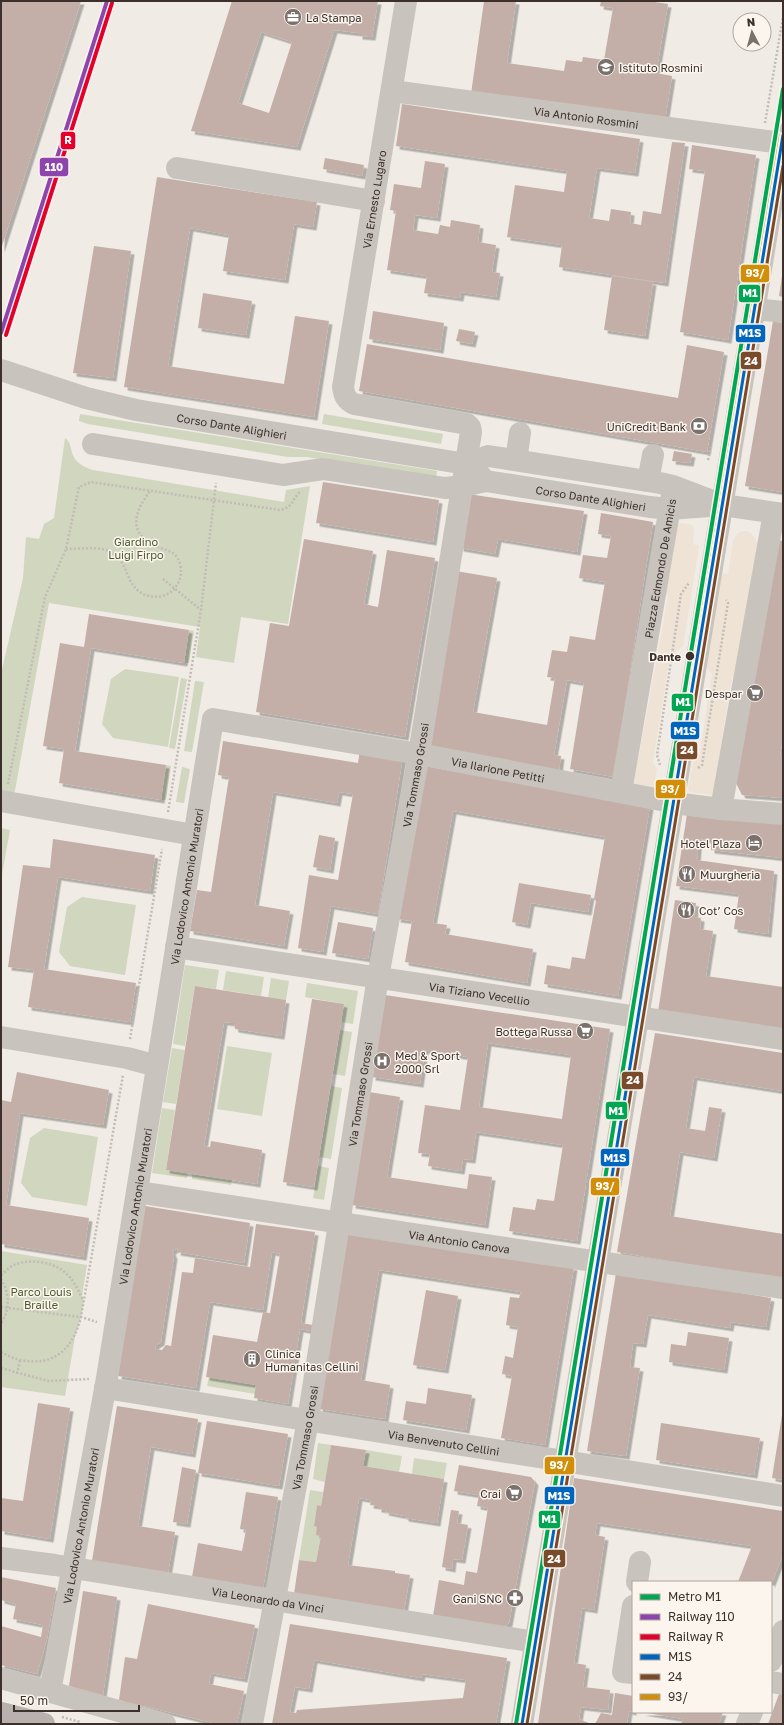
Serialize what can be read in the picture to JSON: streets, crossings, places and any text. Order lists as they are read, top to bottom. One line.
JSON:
{"streets":{"street":["Via Antonio Rosmini","Via Ernesto Lugaro","Corso Dante Alighieri","Piazza Edmondo De Amicis","Via Ilarione Petitti","Via Tommaso Grossi","Via Lodovico Antonio Muratori","Via Tiziano Vecellio","Via Antonio Canova","Via Benvenuto Cellini","Via Leonardo da Vinci"]},"crossings":[["Via Antonio Rosmini","Via Ernesto Lugaro"],["Via Ernesto Lugaro","Corso Dante Alighieri"],["Via Ernesto Lugaro","Via Tommaso Grossi"],["Corso Dante Alighieri","Piazza Edmondo De Amicis"],["Corso Dante Alighieri","Via Tommaso Grossi"],["Piazza Edmondo De Amicis","Via Ilarione Petitti"],["Via Ilarione Petitti","Via Tommaso Grossi"],["Via Ilarione Petitti","Via Lodovico Antonio Muratori"],["Via Tommaso Grossi","Via Tiziano Vecellio"],["Via Tommaso Grossi","Via Antonio Canova"],["Via Tommaso Grossi","Via Benvenuto Cellini"],["Via Tommaso Grossi","Via Leonardo da Vinci"],["Via Lodovico Antonio Muratori","Via Tiziano Vecellio"],["Via Lodovico Antonio Muratori","Via Antonio Canova"],["Via Lodovico Antonio Muratori","Via Benvenuto Cellini"],["Via Lodovico Antonio Muratori","Via Leonardo da Vinci"]],"parks":["Giardino Luigi Firpo","Parco Louis Braille"],"places":{"office":["La Stampa"],"school or university":["Istituto Rosmini"],"bank":["UniCredit Bank"],"other":["Dante"],"supermarket":["Despar","Bottega Russa","Crai"],"hotel":["Hotel Plaza"],"restaurant":["Muurgheria","Cot’ Cos"],"hospital":["Med & Sport 2000 Srl"],"building":["Clinica Humanitas Cellini"],"pharmacy":["Gani SNC"]},"lines":["rail line 110","rail line R","metro line M1","transit line 93/","transit line M1S","transit line 24"],"legend":["Metro M1","Railway 110","Railway R","M1S","24","93/"],"scale_bar":"50 m","north":"top"}
